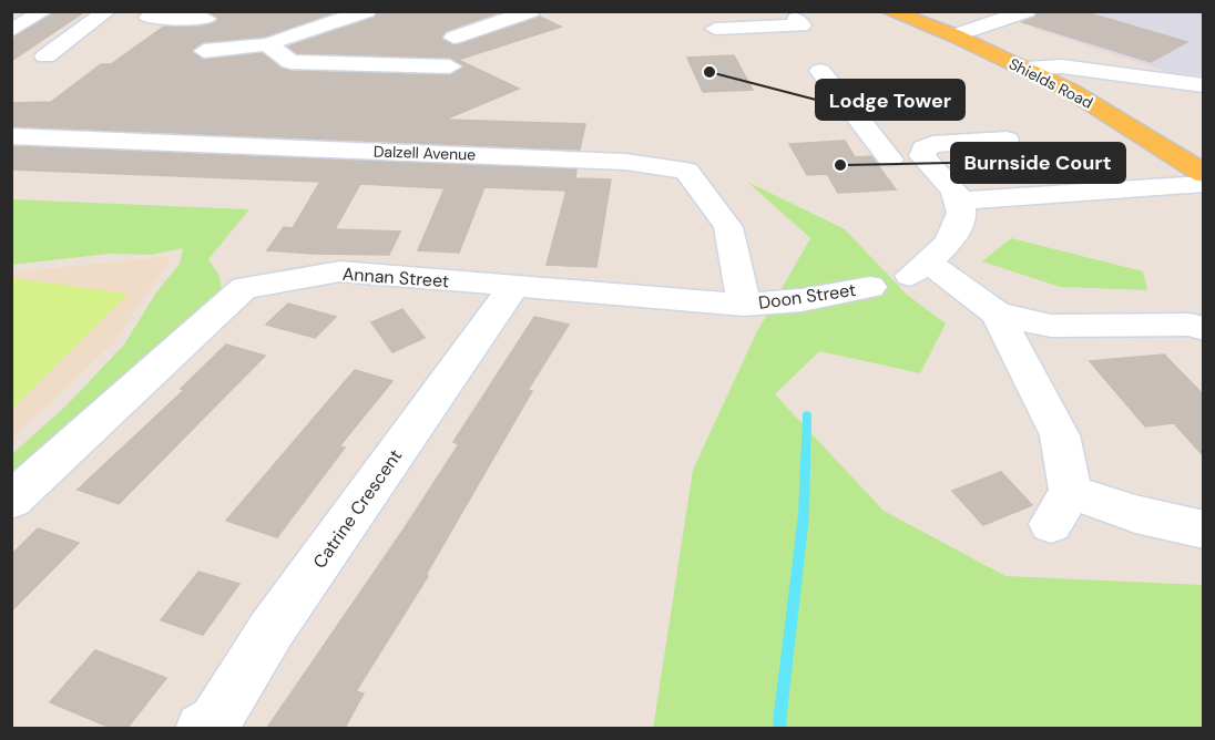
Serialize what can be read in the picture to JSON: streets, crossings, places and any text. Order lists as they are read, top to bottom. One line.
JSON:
{"streets":{"main road":["Shields Road"],"street":["Dalzell Avenue","Annan Street","Doon Street","Catrine Crescent"]},"crossings":[["Dalzell Avenue","Annan Street"],["Dalzell Avenue","Doon Street"],["Annan Street","Doon Street"],["Annan Street","Catrine Crescent"]],"places":["Lodge Tower","Burnside Court"]}
